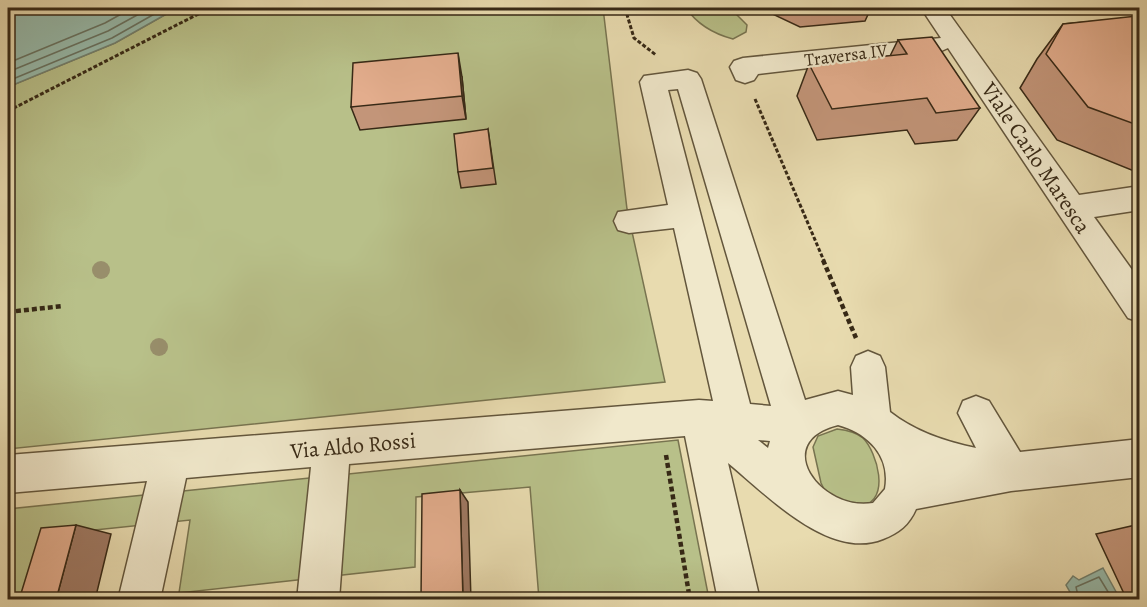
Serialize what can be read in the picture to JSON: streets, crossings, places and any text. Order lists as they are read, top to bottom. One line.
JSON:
{"streets":{"street":["Traversa IV","Viale Carlo Maresca","Via Aldo Rossi"]},"crossings":[["Traversa IV","Viale Carlo Maresca"]]}
